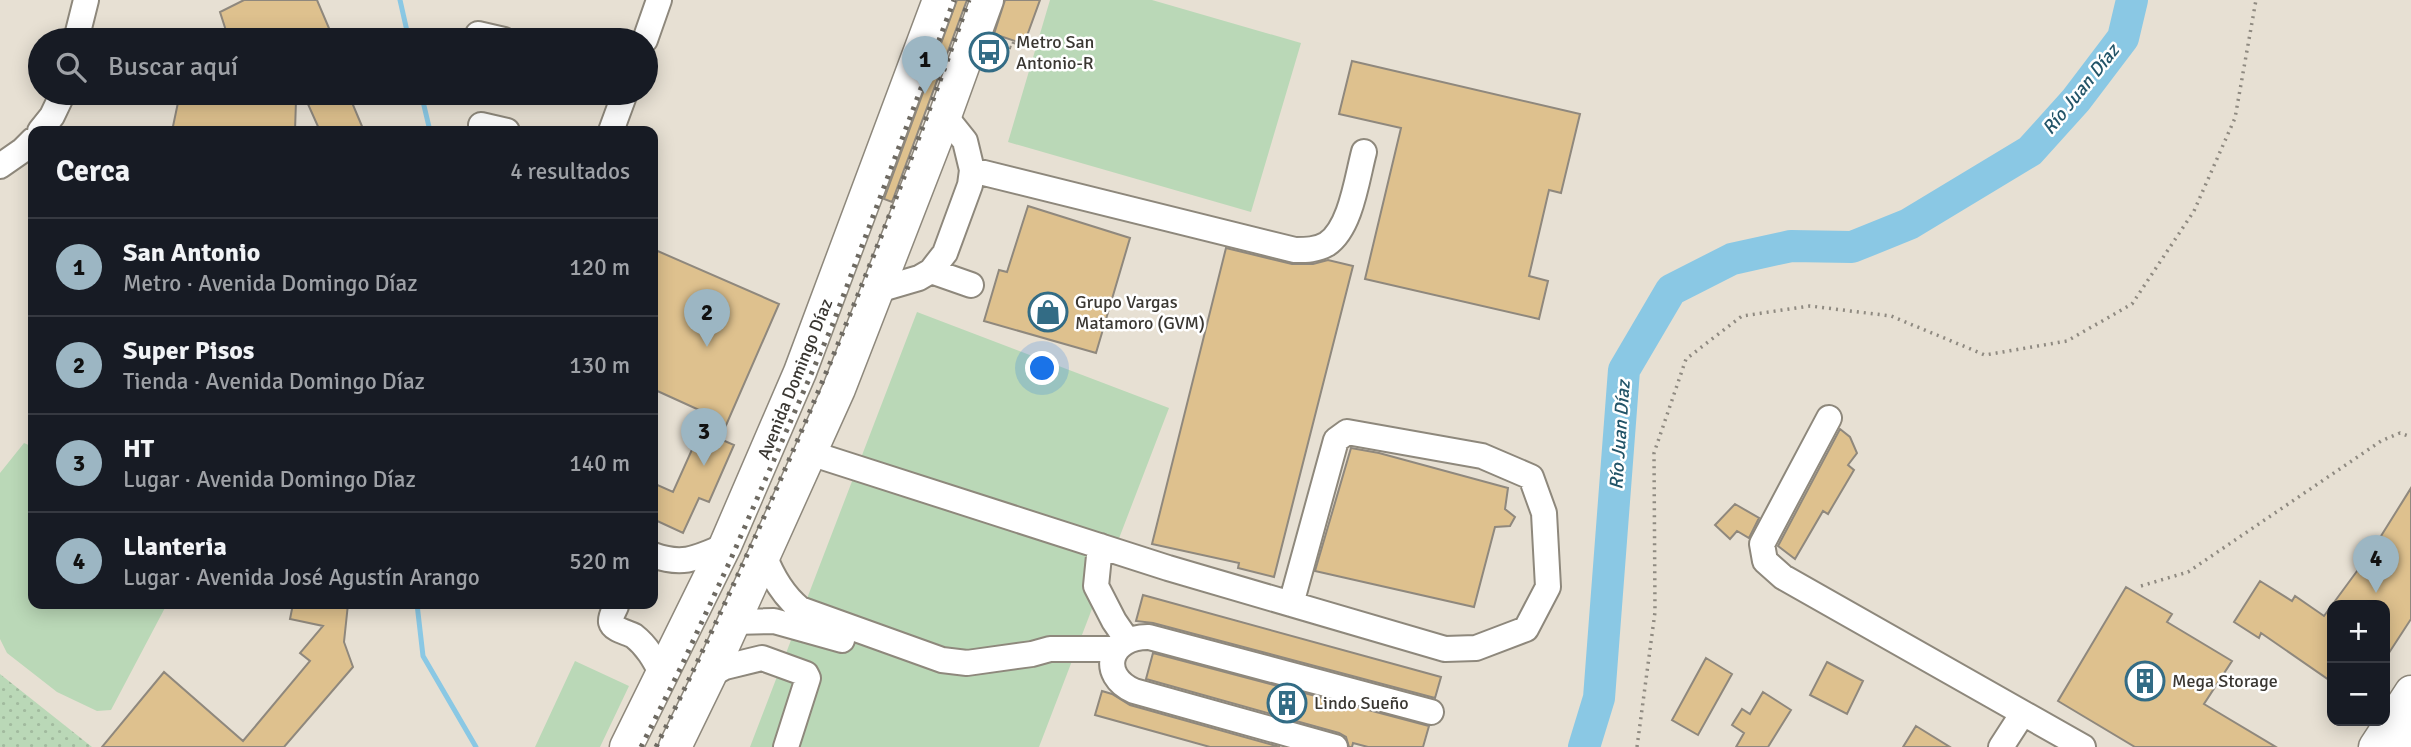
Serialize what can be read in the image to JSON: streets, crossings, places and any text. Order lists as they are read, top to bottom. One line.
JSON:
{"streets":{"main road":["Avenida Domingo Díaz"]},"water":["Río Juan Díaz"],"places":{"bus stop":["Metro San Antonio-R"],"shop":["Grupo Vargas Matamoro (GVM)"],"building":["Mega Storage","Lindo Sueño"]},"page":{"search":"Buscar aquí","pins":["1","2","3","4"],"heading":["Cerca","4 resultados"],"list":[{"mark":"1","name":"San Antonio","note":"Metro · Avenida Domingo Díaz","value":"120 m"},{"mark":"2","name":"Super Pisos","note":"Tienda · Avenida Domingo Díaz","value":"130 m"},{"mark":"3","name":"HT","note":"Lugar · Avenida Domingo Díaz","value":"140 m"},{"mark":"4","name":"Llanteria","note":"Lugar · Avenida José Agustín Arango","value":"520 m"}],"map_buttons":["+","−"]}}
